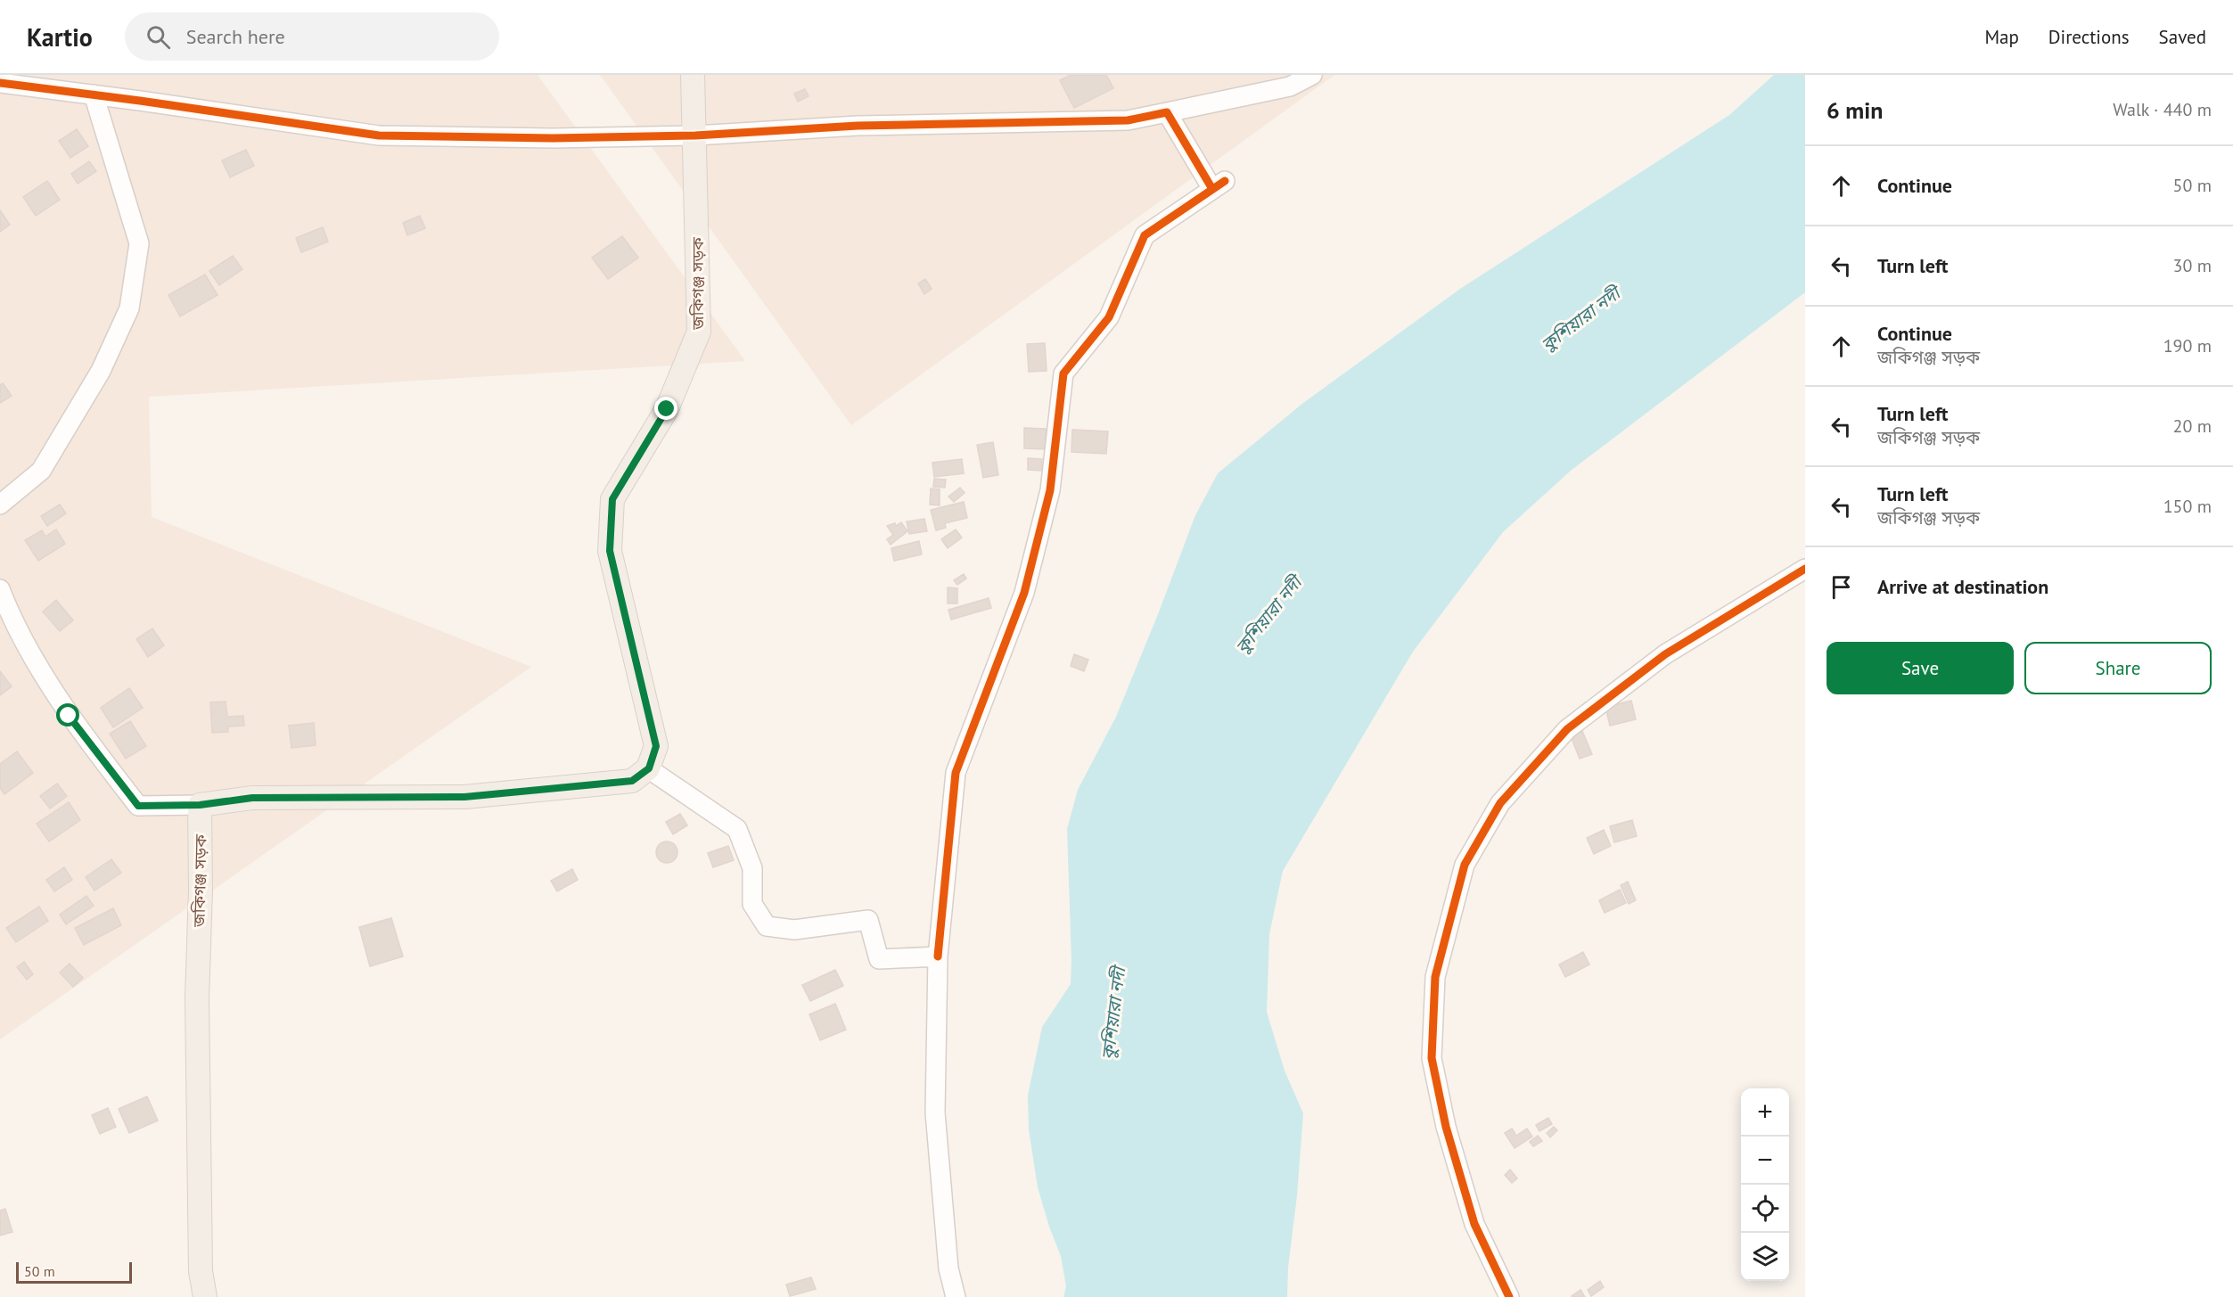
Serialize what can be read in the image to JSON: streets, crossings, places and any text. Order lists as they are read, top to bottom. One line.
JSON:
{"streets":{"main road":["জকিগঞ্জ সড়ক"]},"water":["কুশিয়ারা নদী"],"scale_bar":"50 m","page":{"header":"Kartio","search":"Search here","nav":["Map","Directions","Saved"],"heading":["6 min","Walk · 440 m"],"list":[["Continue","50 m"],["Turn left","30 m"],["Continue","জকিগঞ্জ সড়ক","190 m"],["Turn left","জকিগঞ্জ সড়ক","20 m"],["Turn left","জকিগঞ্জ সড়ক","150 m"],"Arrive at destination"],"buttons":["Save","Share"],"map_buttons":["+","−"],"scale":"50 m"}}
